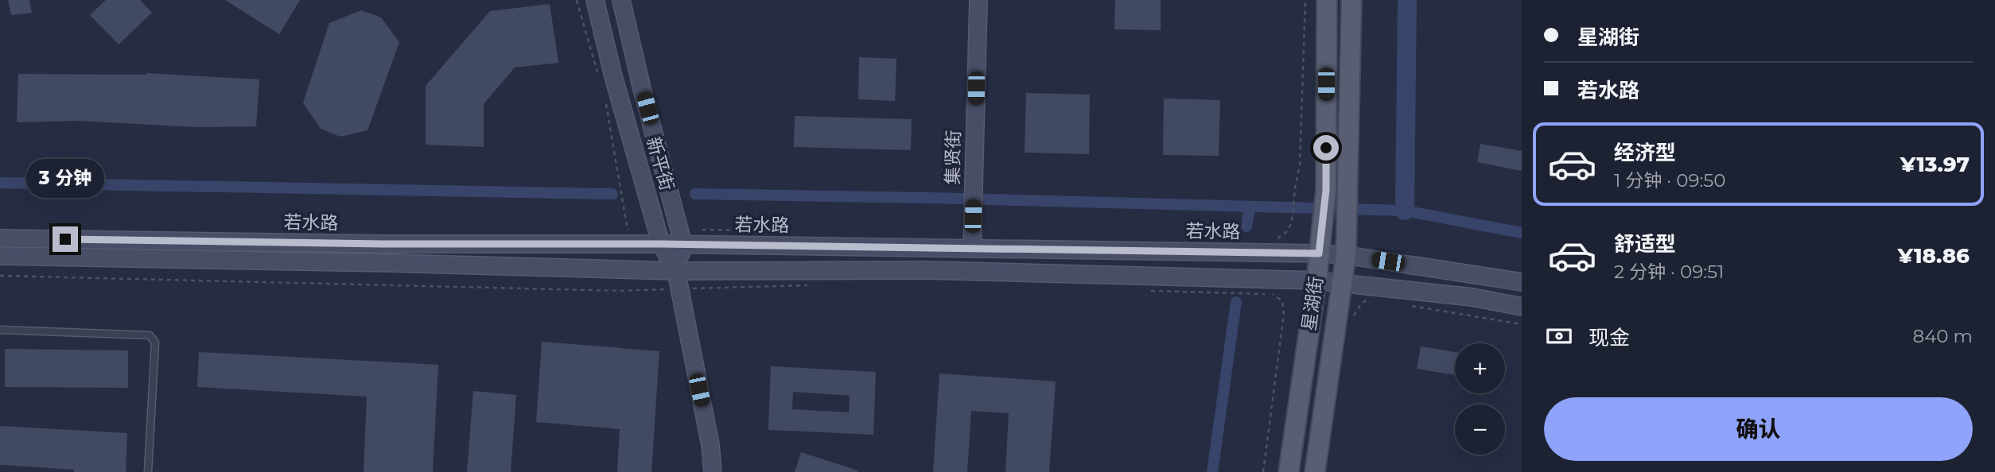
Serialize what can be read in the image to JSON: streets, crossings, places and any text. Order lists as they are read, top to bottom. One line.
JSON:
{"streets":{"main road":["集贤街","新平街","若水路","星湖街"]},"crossings":[["集贤街","若水路"],["新平街","若水路"],["若水路","星湖街"]],"page":{"banner":["星湖街","若水路"],"list":[{"name":"经济型","note":"1 分钟 · 09:50","value":"¥13.97"},{"name":"舒适型","note":"2 分钟 · 09:51","value":"¥18.86"}],"bubble":"3 分钟","pay":["现金","840 m"],"map_buttons":["+","−"],"buttons":"确认"}}
